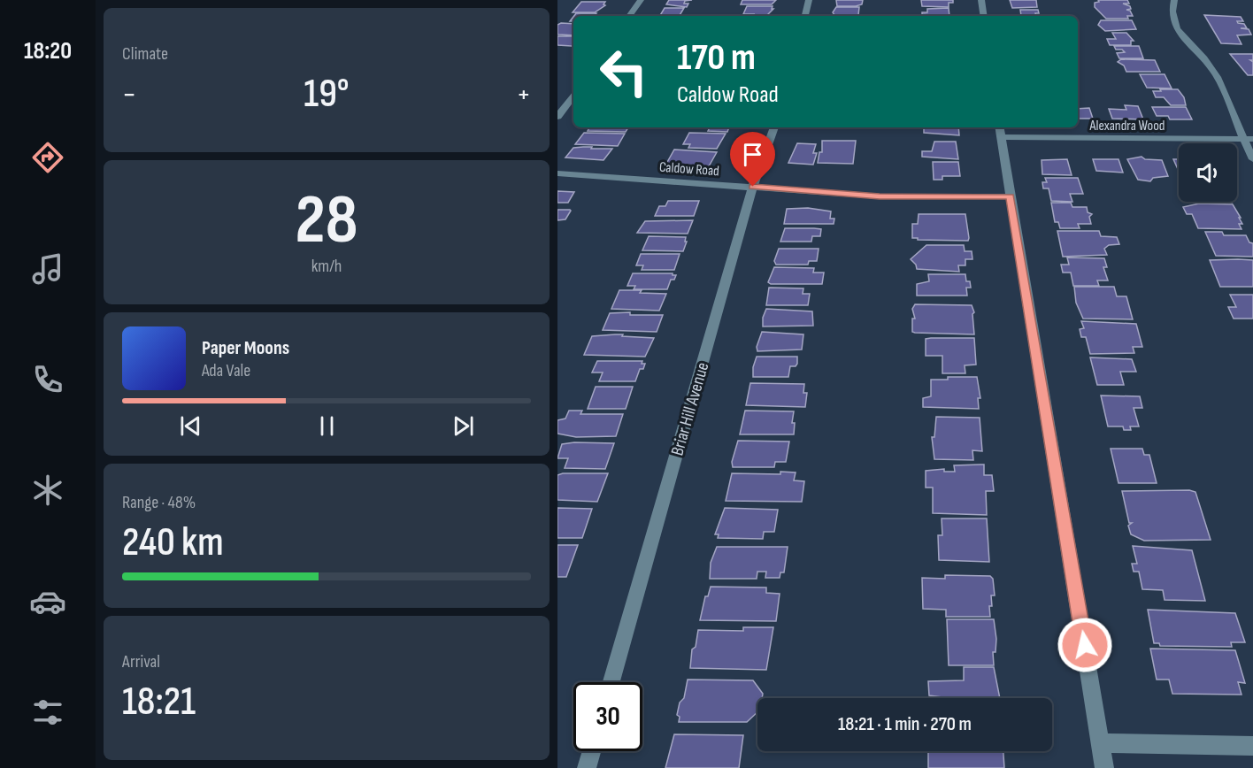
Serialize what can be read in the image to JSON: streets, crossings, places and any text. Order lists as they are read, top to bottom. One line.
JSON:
{"streets":{"street":["Alexandra Wood","Caldow Road","Briar Hill Avenue"]},"crossings":[["Caldow Road","Briar Hill Avenue"]],"page":{"tabs":"18:20","tile":["Climate",["28","km/h"],["Range · 48%","240 km"],["Arrival","18:21"]],"turn":["170 m","Caldow Road"],"heat":["−","19°","+"],"song":["Paper Moons","Ada Vale"],"limit":"30","trip":"18:21 · 1 min · 270 m"}}
